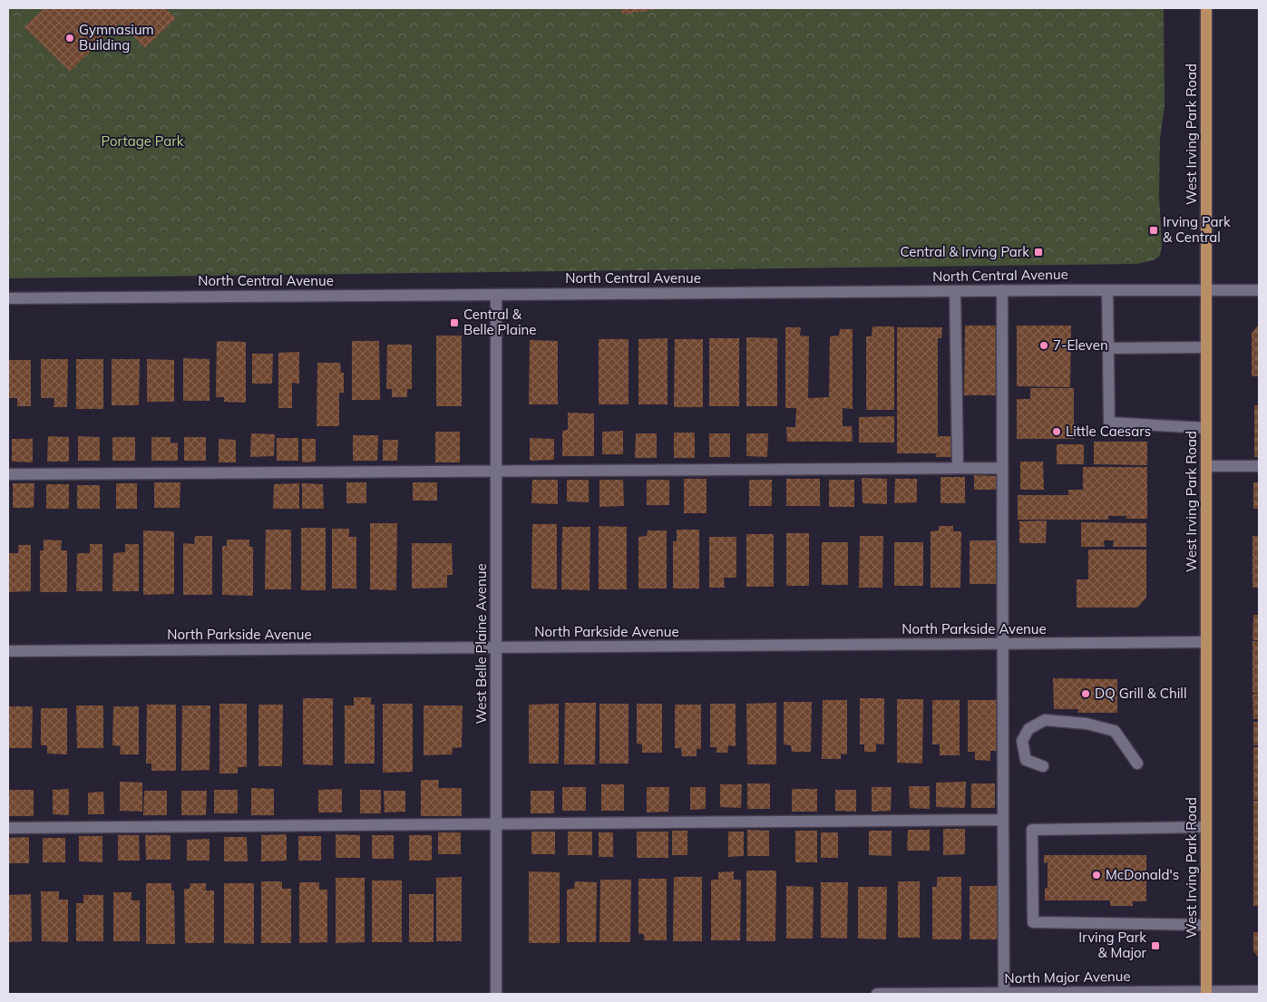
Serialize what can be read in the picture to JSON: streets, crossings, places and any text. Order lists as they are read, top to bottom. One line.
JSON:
{"streets":{"main road":["West Irving Park Road"],"street":["North Central Avenue","North Parkside Avenue","West Belle Plaine Avenue","North Major Avenue"]},"crossings":[["West Irving Park Road","North Central Avenue"],["West Irving Park Road","North Parkside Avenue"],["West Irving Park Road","North Major Avenue"],["North Central Avenue","West Belle Plaine Avenue"],["North Parkside Avenue","West Belle Plaine Avenue"]],"parks":["Portage Park"],"places":{"other":["Gymnasium Building","7-Eleven","Little Caesars","DQ Grill & Chill","McDonald's"],"transit":["Irving Park & Central","Central & Irving Park","Central & Belle Plaine","Irving Park & Major"]}}
